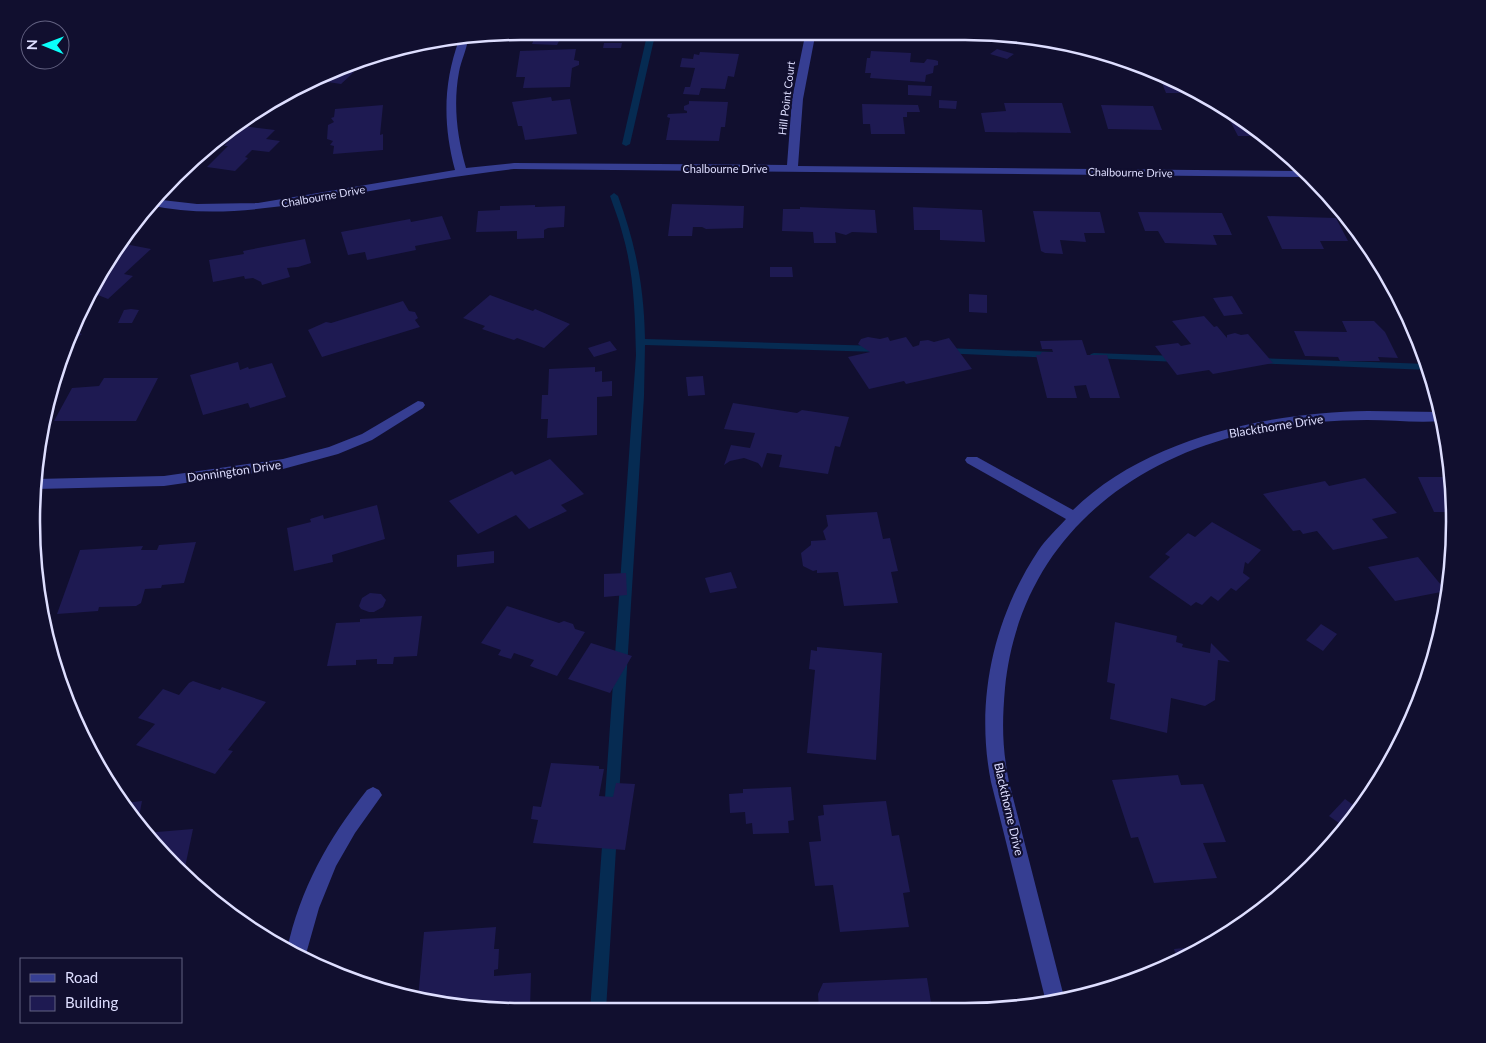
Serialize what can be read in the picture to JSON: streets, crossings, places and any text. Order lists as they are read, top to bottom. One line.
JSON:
{"streets":{"street":["Hill Point Court","Chalbourne Drive","Blackthorne Drive","Donnington Drive"]},"crossings":[["Hill Point Court","Chalbourne Drive"]],"legend":["Road","Building"],"north":"left"}
